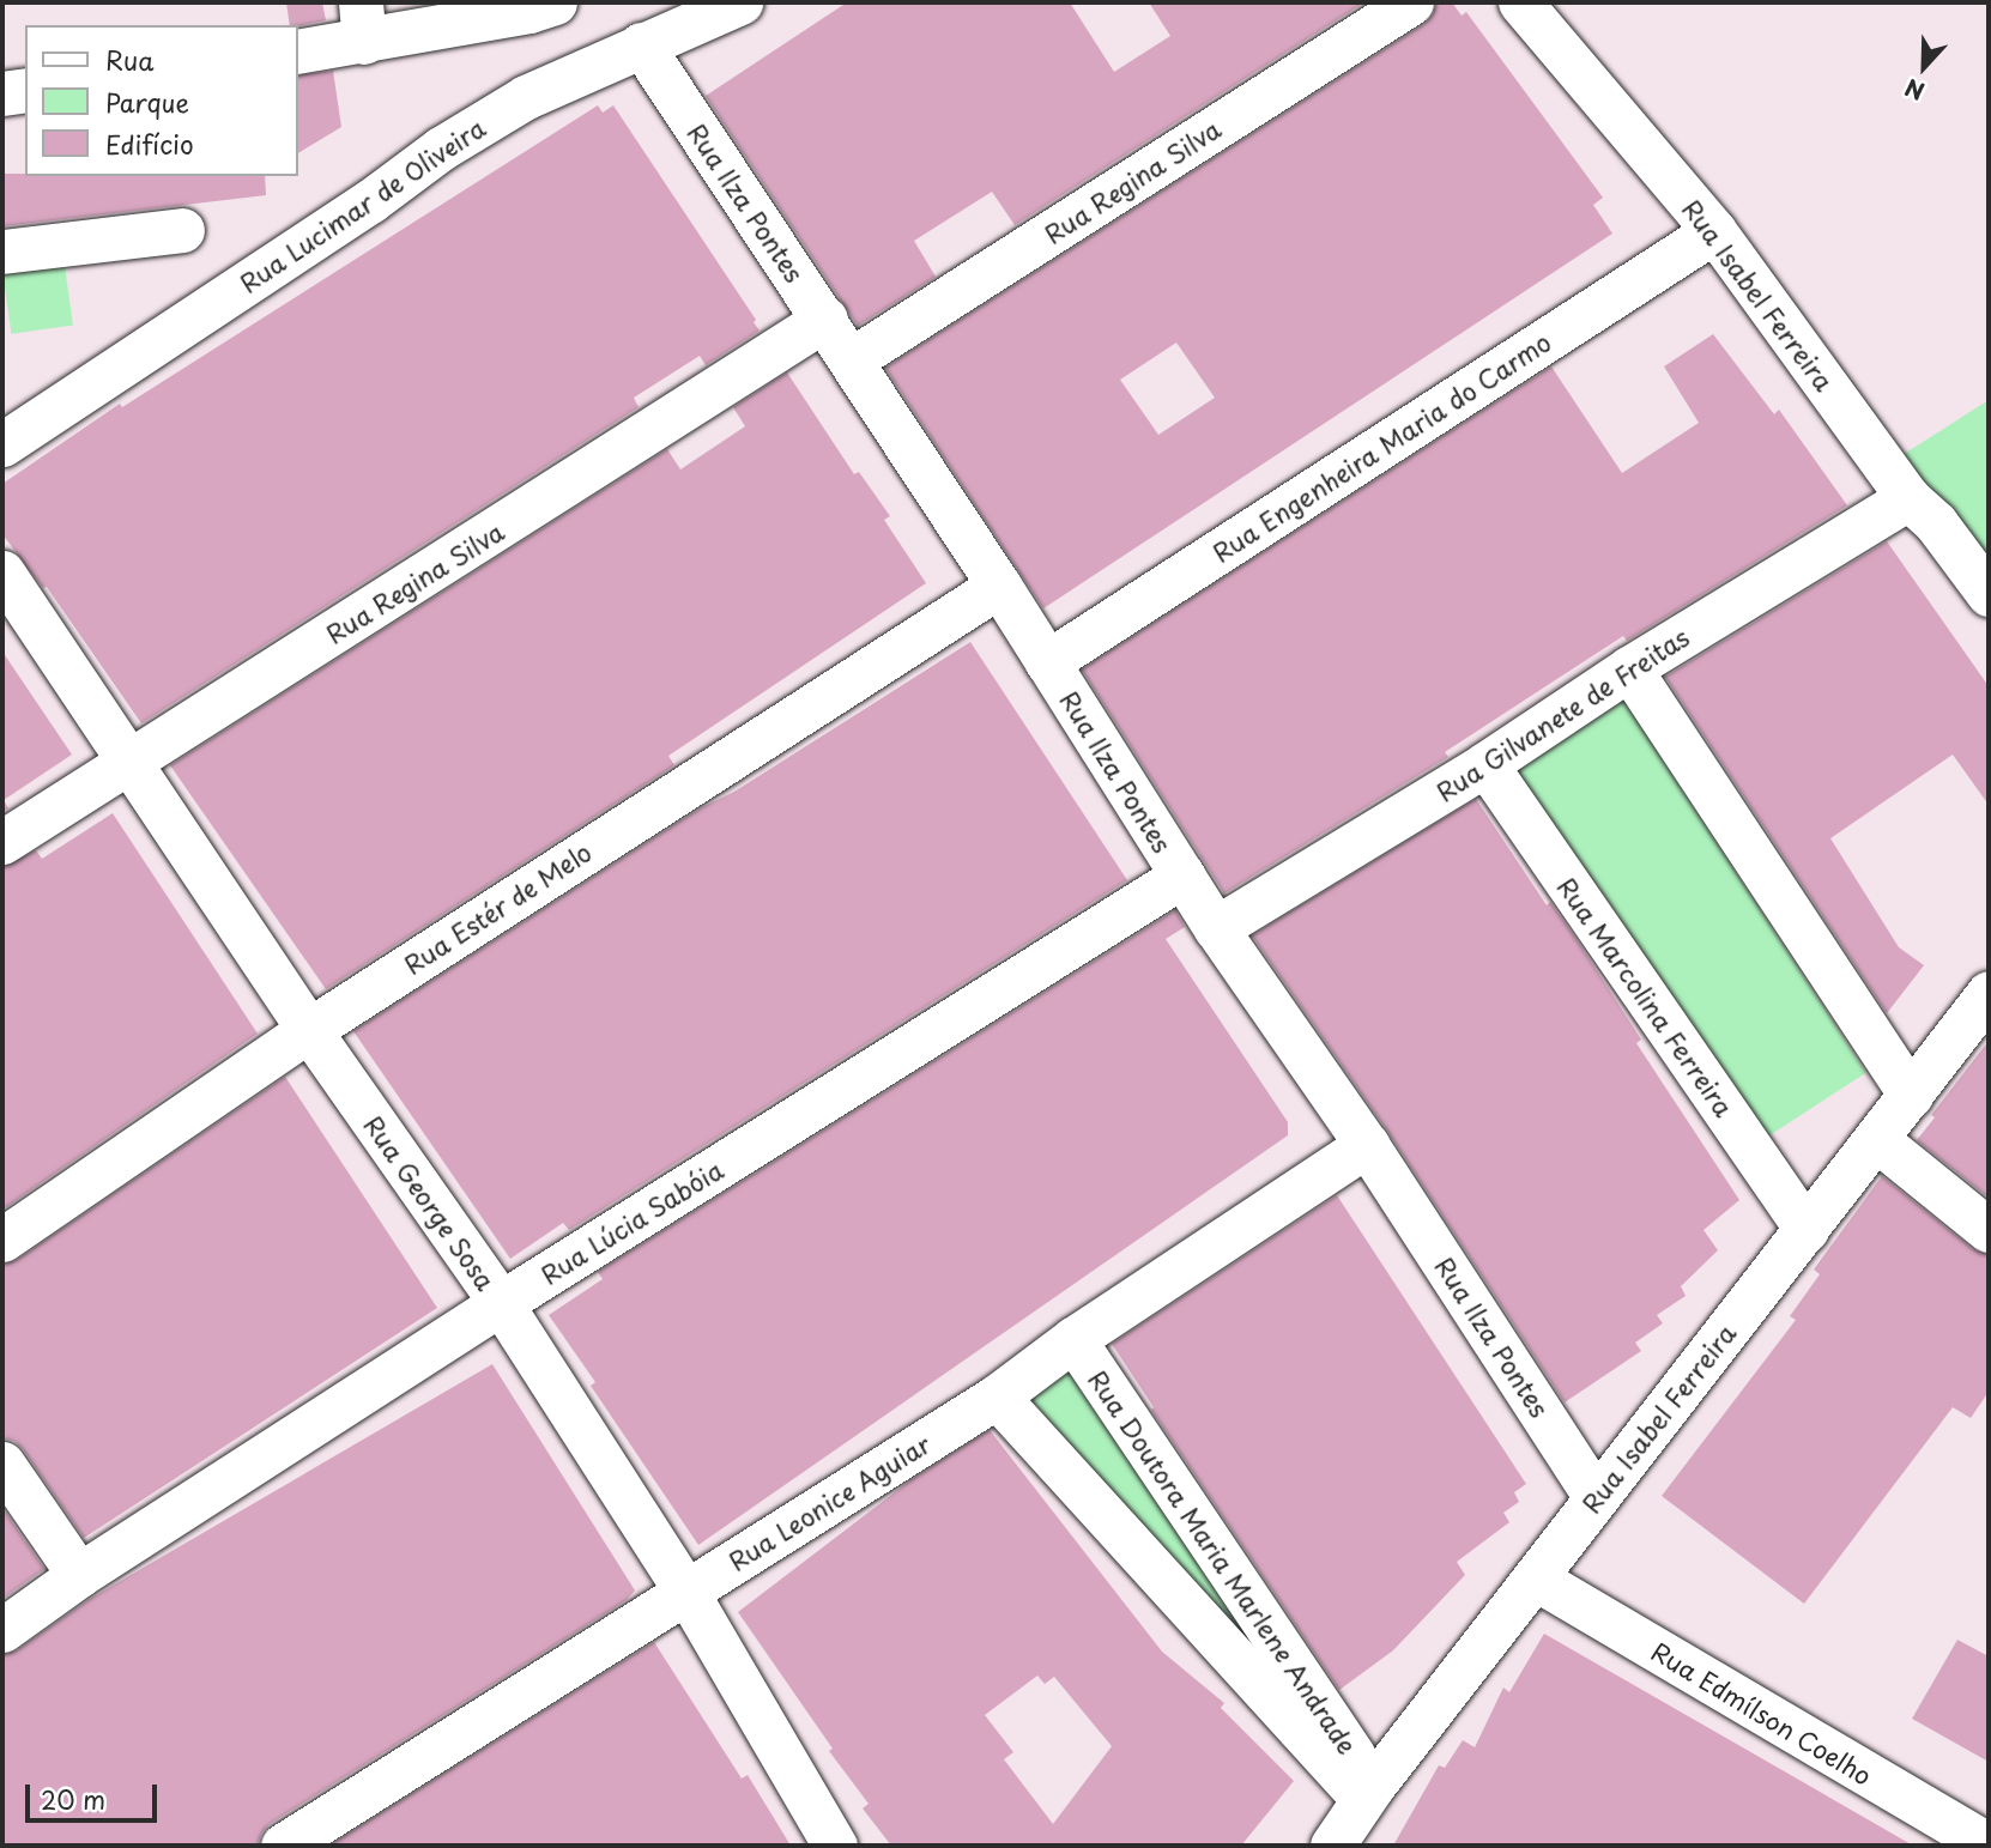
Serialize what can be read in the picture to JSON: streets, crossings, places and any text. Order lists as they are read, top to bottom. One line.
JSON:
{"streets":{"street":["Rua Regina Silva","Rua Ilza Pontes","Rua Lucimar de Oliveira","Rua Isabel Ferreira","Rua Engenheira Maria do Carmo","Rua Gilvanete de Freitas","Rua Estér de Melo","Rua Marcolina Ferreira","Rua George Sosa","Rua Lúcia Sabóia","Rua Leonice Aguiar","Rua Doutora Maria Marlene Andrade","Rua Edmílson Coelho"]},"crossings":[["Rua Regina Silva","Rua Ilza Pontes"],["Rua Regina Silva","Rua George Sosa"],["Rua Ilza Pontes","Rua Lucimar de Oliveira"],["Rua Ilza Pontes","Rua Isabel Ferreira"],["Rua Ilza Pontes","Rua Engenheira Maria do Carmo"],["Rua Ilza Pontes","Rua Gilvanete de Freitas"],["Rua Ilza Pontes","Rua Estér de Melo"],["Rua Ilza Pontes","Rua Lúcia Sabóia"],["Rua Ilza Pontes","Rua Leonice Aguiar"],["Rua Isabel Ferreira","Rua Engenheira Maria do Carmo"],["Rua Isabel Ferreira","Rua Gilvanete de Freitas"],["Rua Isabel Ferreira","Rua Marcolina Ferreira"],["Rua Isabel Ferreira","Rua Doutora Maria Marlene Andrade"],["Rua Isabel Ferreira","Rua Edmílson Coelho"],["Rua Gilvanete de Freitas","Rua Marcolina Ferreira"],["Rua Estér de Melo","Rua George Sosa"],["Rua George Sosa","Rua Lúcia Sabóia"],["Rua George Sosa","Rua Leonice Aguiar"],["Rua Leonice Aguiar","Rua Doutora Maria Marlene Andrade"]],"legend":["Rua","Parque","Edifício"],"scale_bar":"20 m","north":"bottom"}
